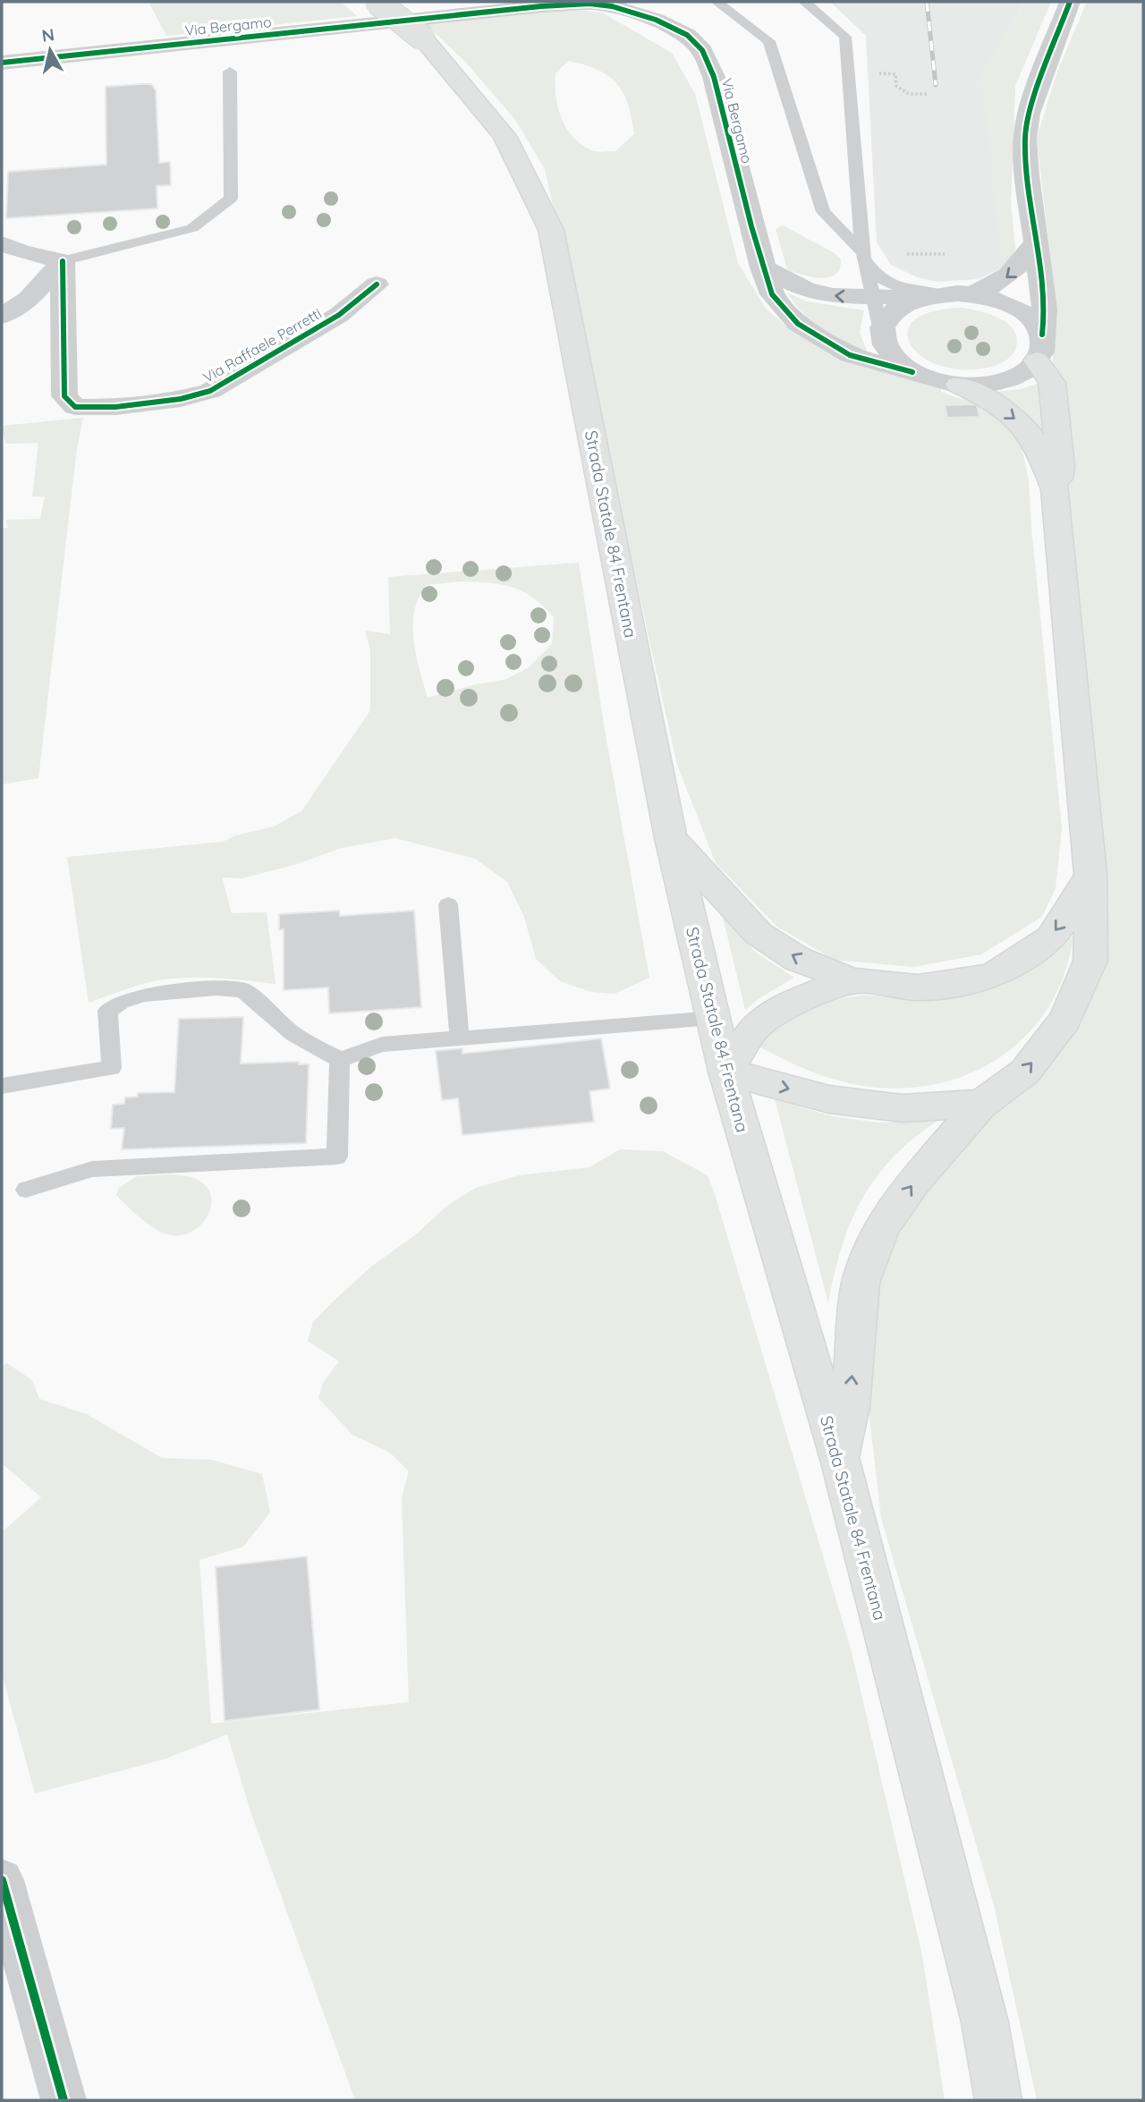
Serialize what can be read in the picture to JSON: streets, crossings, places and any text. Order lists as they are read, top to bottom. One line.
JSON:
{"streets":{"main road":["Strada Statale 84 Frentana"],"street":["Via Bergamo","Via Raffaele Perretti"]},"north":"top"}
